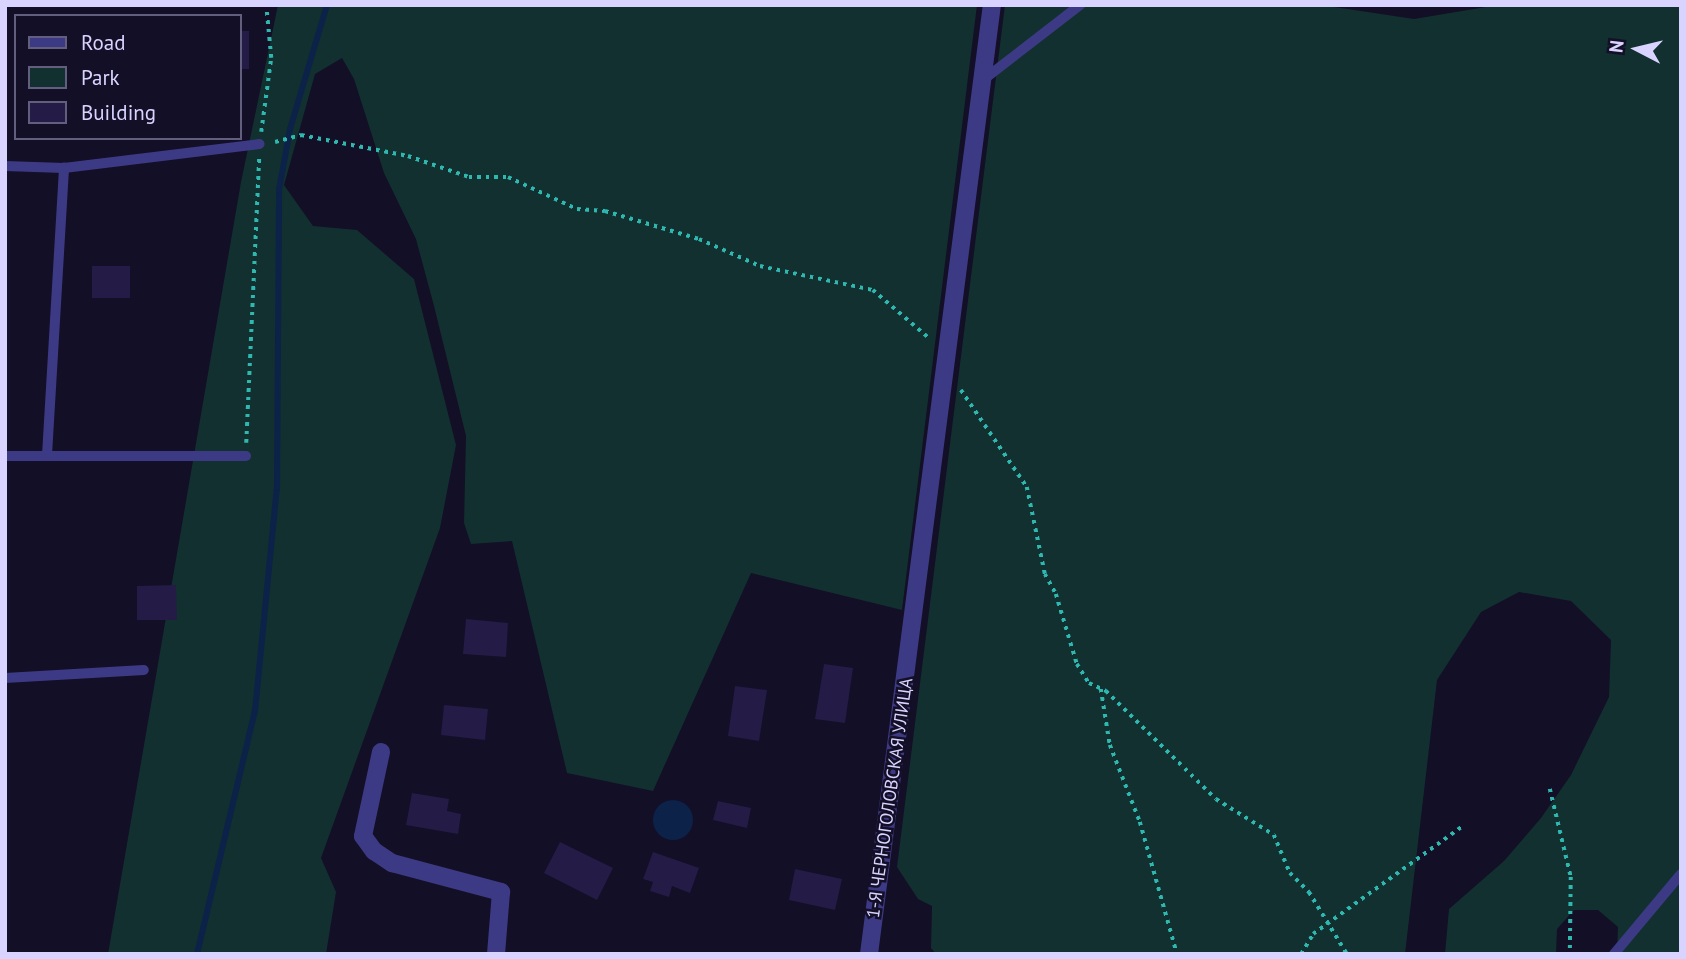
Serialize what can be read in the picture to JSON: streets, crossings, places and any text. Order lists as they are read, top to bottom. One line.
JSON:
{"streets":{"street":["1-Я ЧЕРНОГОЛОВСКАЯ УЛИЦА"]},"legend":["Road","Park","Building"],"north":"left"}
